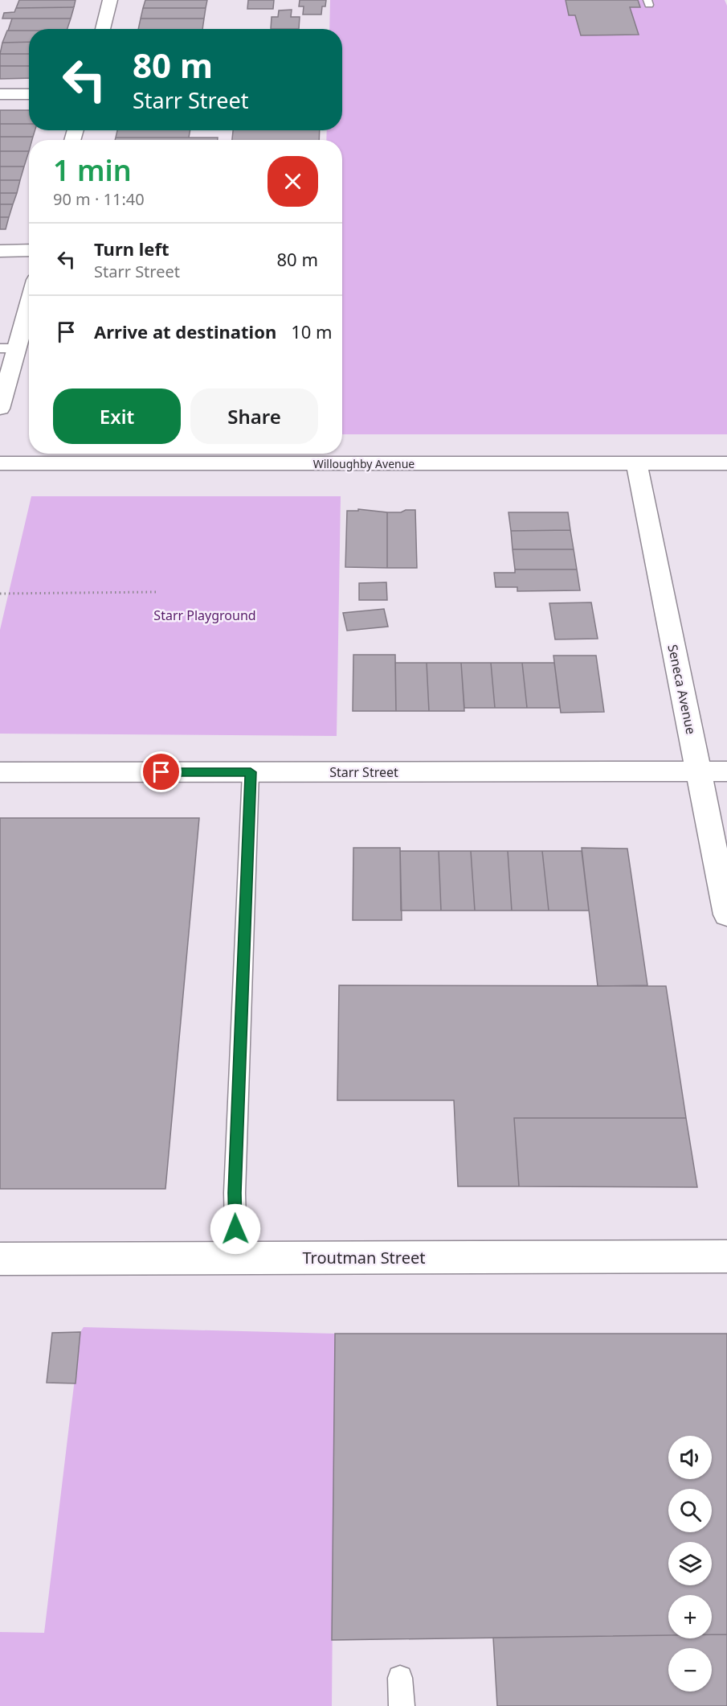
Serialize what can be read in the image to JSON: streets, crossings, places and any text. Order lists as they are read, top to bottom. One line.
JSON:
{"streets":{"street":["Willoughby Avenue","Seneca Avenue","Starr Street","Troutman Street"]},"crossings":[["Willoughby Avenue","Seneca Avenue"],["Seneca Avenue","Starr Street"]],"parks":["Starr Playground"],"page":{"turn":["80 m","Starr Street"],"heading":["1 min","90 m · 11:40"],"list":[{"name":"Turn left","note":"Starr Street","value":"80 m"},{"name":"Arrive at destination","value":"10 m"}],"buttons":["Exit","Share"],"map_buttons":["+","−"]}}
